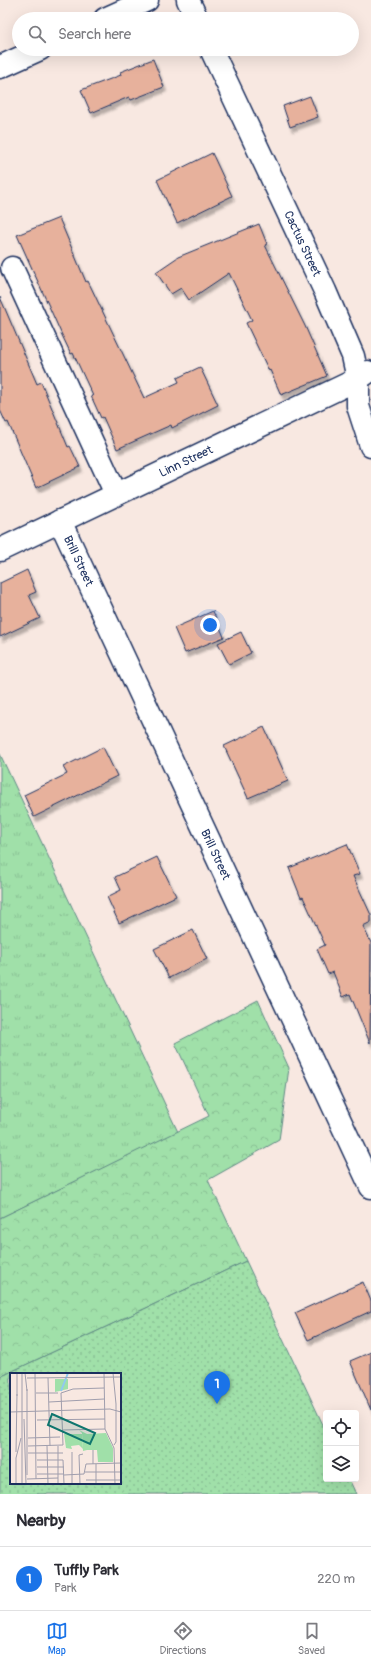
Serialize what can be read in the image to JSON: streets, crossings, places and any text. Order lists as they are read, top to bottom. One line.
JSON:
{"streets":{"street":["Cactus Street","Linn Street","Brill Street"]},"crossings":[["Cactus Street","Linn Street"],["Linn Street","Brill Street"]],"page":{"search":"Search here","pins":"1","heading":"Nearby","list":[{"mark":"1","name":"Tuffly Park","note":"Park","value":"220 m"}],"nav":["Map","Directions","Saved"]}}
